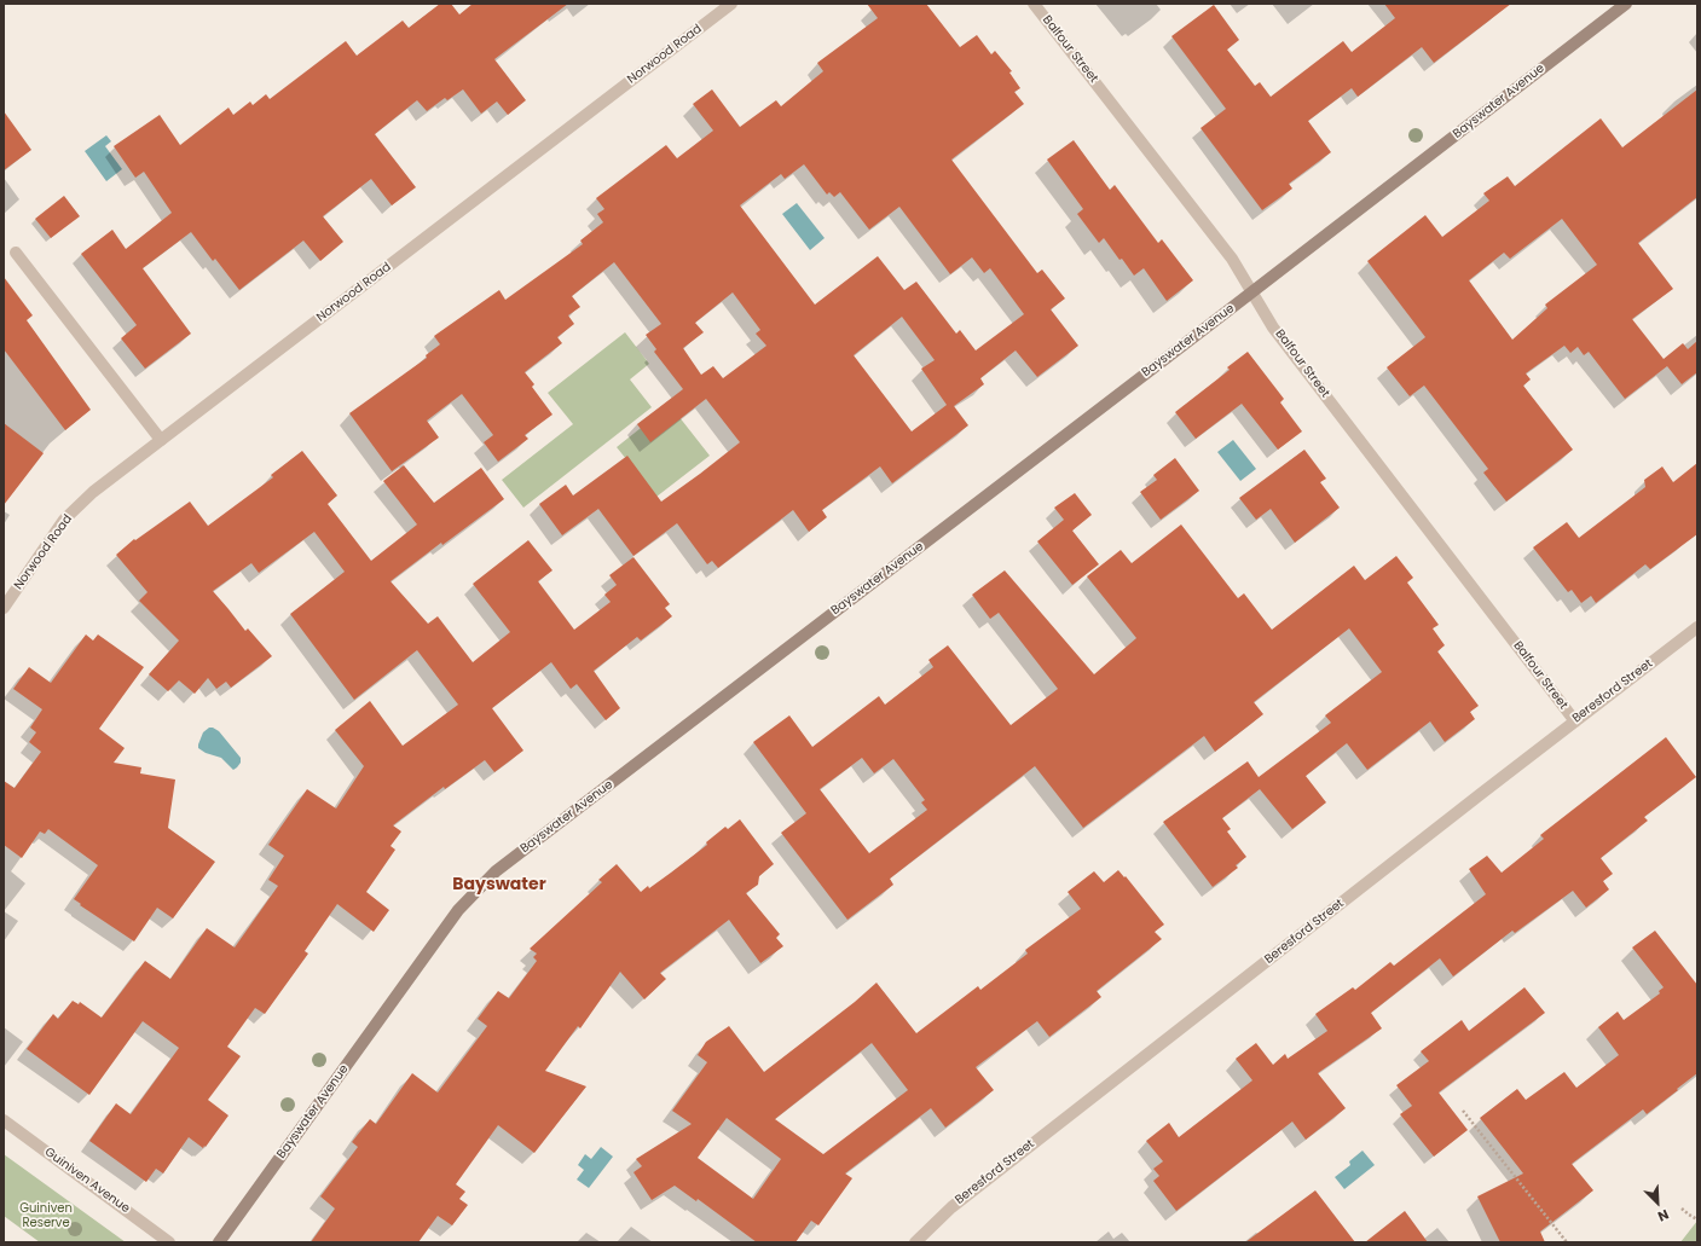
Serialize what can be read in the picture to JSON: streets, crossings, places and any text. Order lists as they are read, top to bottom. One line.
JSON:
{"streets":{"main road":["Bayswater Avenue"],"street":["Balfour Street","Norwood Road","Beresford Street","Guiniven Avenue"]},"crossings":[["Balfour Street","Bayswater Avenue"],["Balfour Street","Beresford Street"]],"districts":["Bayswater"],"parks":["Guiniven Reserve"],"north":"bottom right"}
